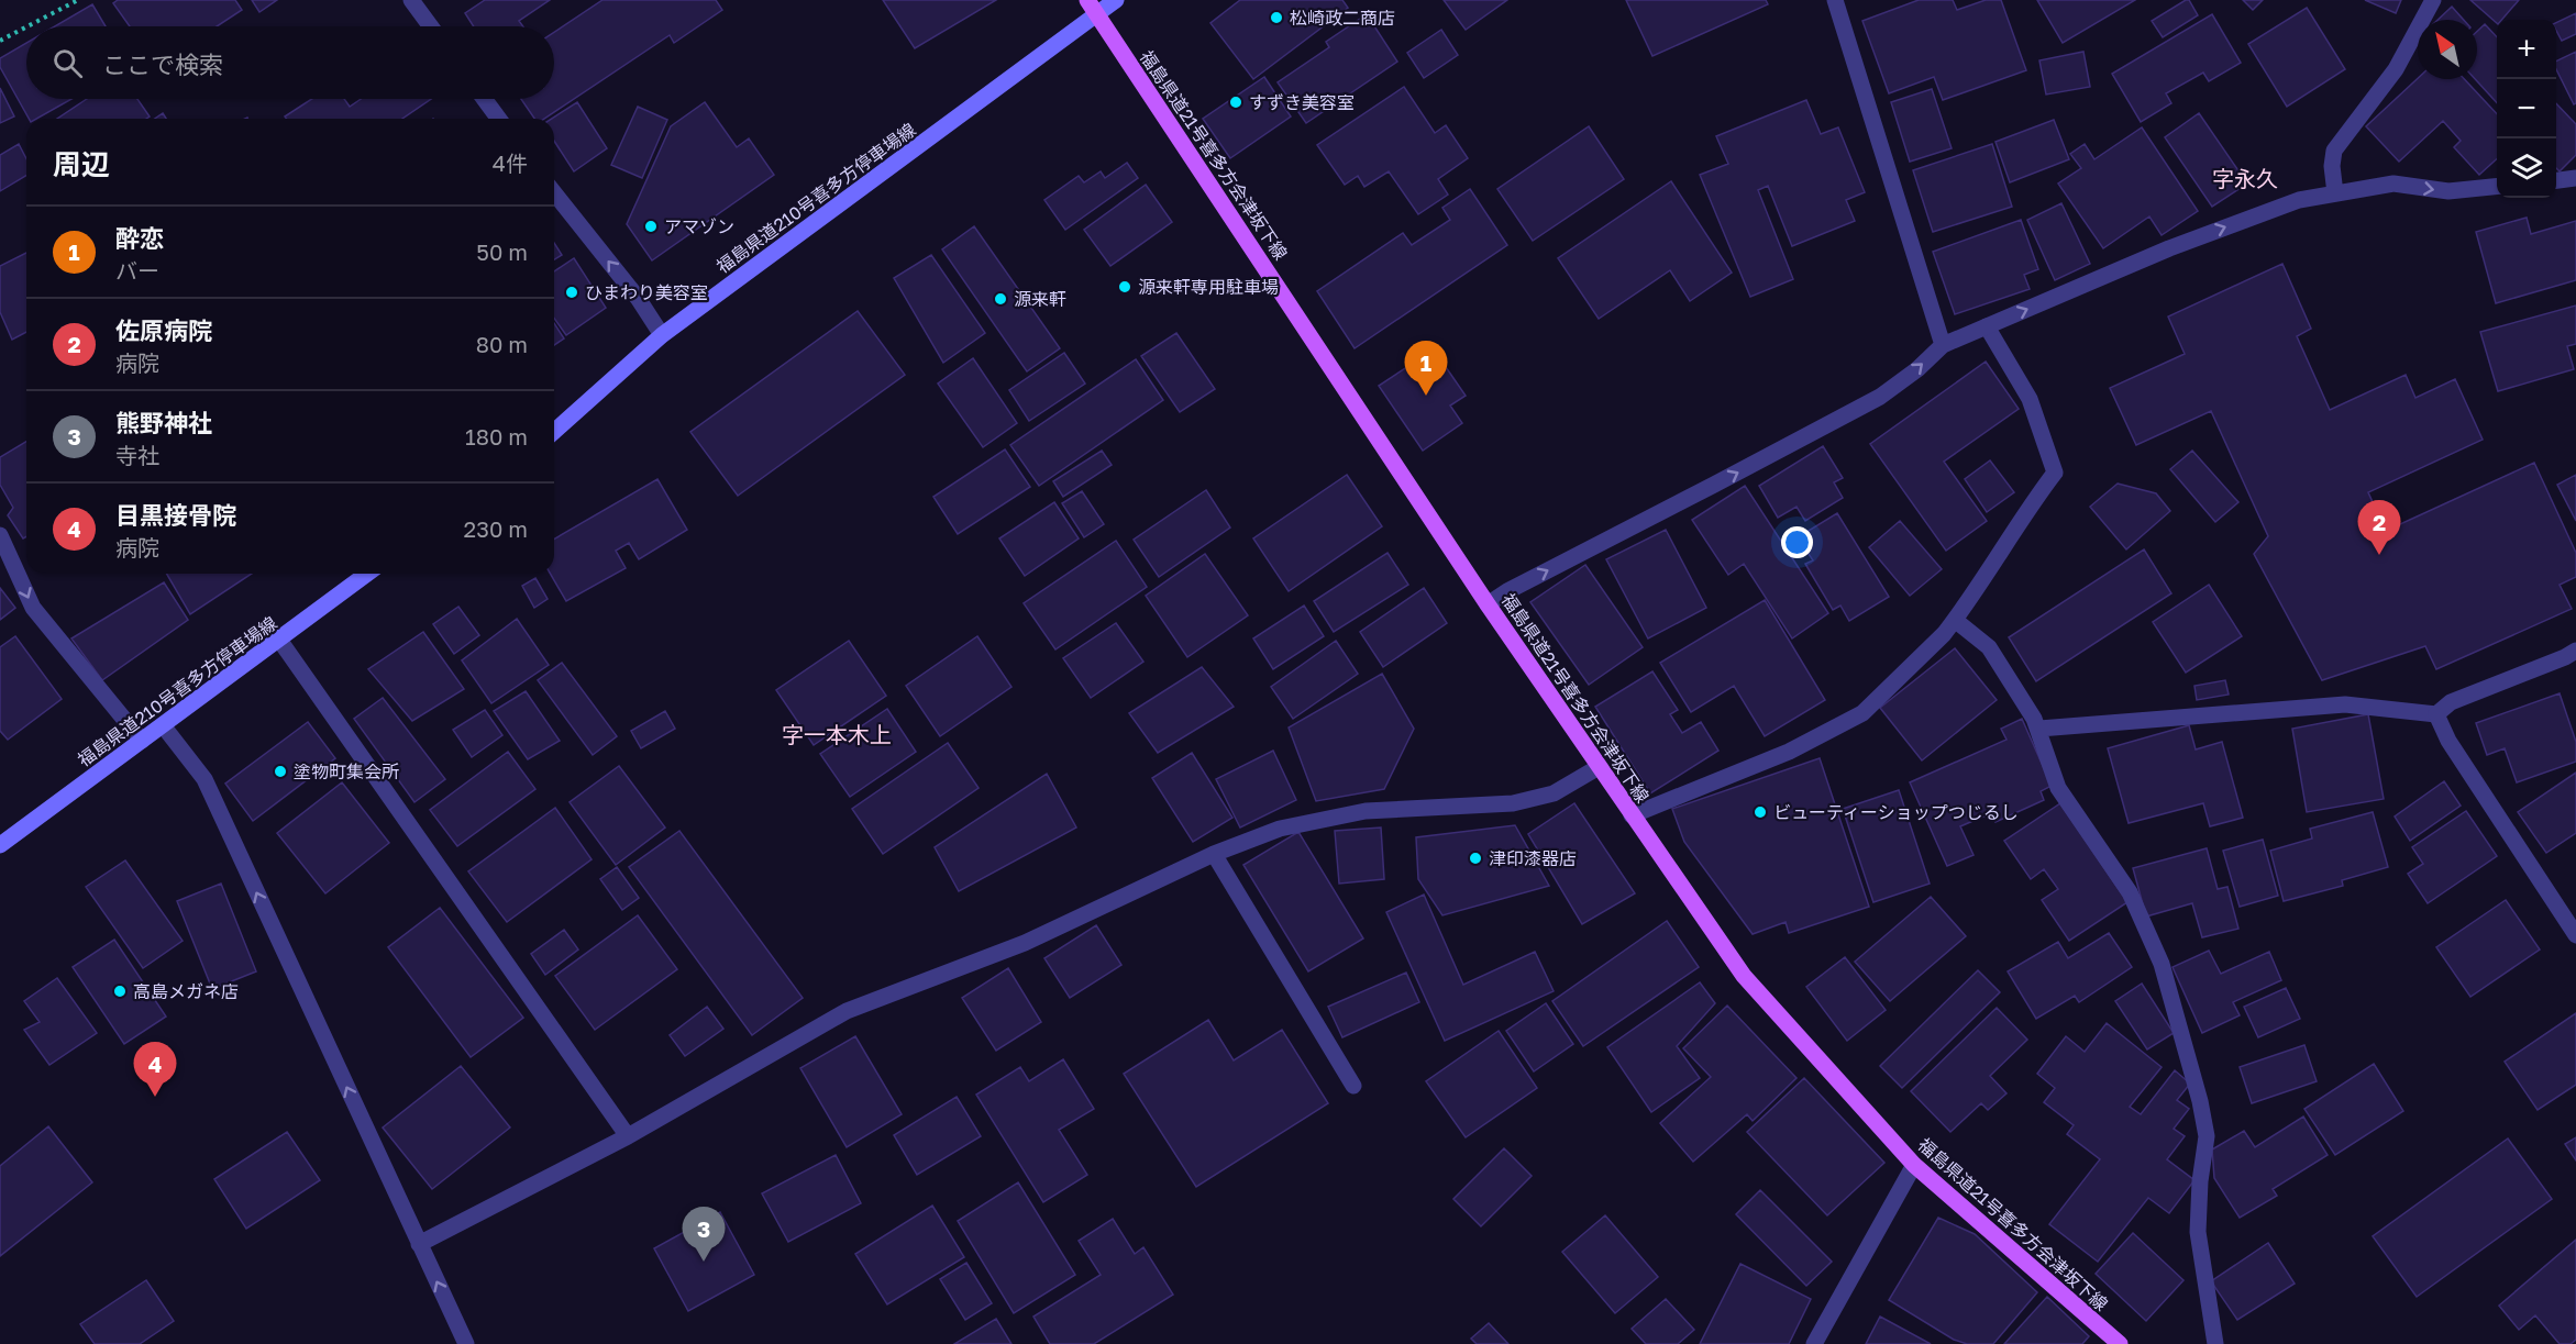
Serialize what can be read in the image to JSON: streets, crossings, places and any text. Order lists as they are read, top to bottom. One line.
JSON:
{"streets":{"main road":["福島県道21号喜多方会津坂下線","福島県道210号喜多方停車場線"]},"crossings":[["福島県道21号喜多方会津坂下線","福島県道210号喜多方停車場線"]],"districts":["字永久","字一本木上"],"places":["松崎政二商店","すずき美容室","アマゾン","源来軒専用駐車場","ひまわり美容室","源来軒","塗物町集会所","ビューティーショップつじるし","津印漆器店","高島メガネ店"],"north":"top left","page":{"map_buttons":["+","−"],"search":"ここで検索","heading":["周辺","4件"],"list":[{"mark":"1","name":"酔恋","note":"バー","value":"50 m"},{"mark":"2","name":"佐原病院","note":"病院","value":"80 m"},{"mark":"3","name":"熊野神社","note":"寺社","value":"180 m"},{"mark":"4","name":"目黒接骨院","note":"病院","value":"230 m"}],"pins":["1","2","4","3"]}}
